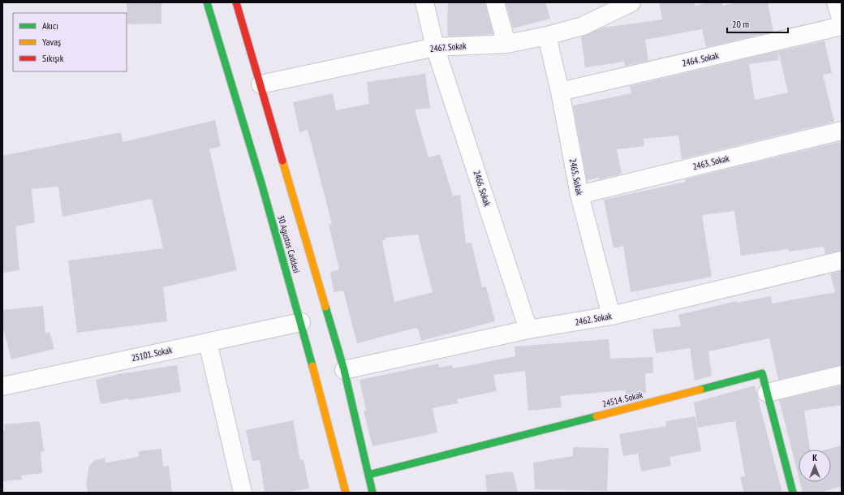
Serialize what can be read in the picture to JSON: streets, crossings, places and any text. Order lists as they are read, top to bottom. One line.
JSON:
{"streets":{"main road":["30 Agustos Caddesi","24514. Sokak"],"street":["2467. Sokak","2464. Sokak","2463. Sokak","2465. Sokak","2466. Sokak","2462. Sokak","25101. Sokak"]},"crossings":[["2467. Sokak","2465. Sokak"],["2467. Sokak","2466. Sokak"],["2467. Sokak","30 Agustos Caddesi"],["2464. Sokak","2465. Sokak"],["2463. Sokak","2465. Sokak"],["2465. Sokak","2462. Sokak"],["2466. Sokak","2462. Sokak"],["30 Agustos Caddesi","2462. Sokak"],["30 Agustos Caddesi","25101. Sokak"],["30 Agustos Caddesi","24514. Sokak"]],"legend":["Akıcı","Yavaş","Sıkışık"],"scale_bar":"20 m","north":"top"}
